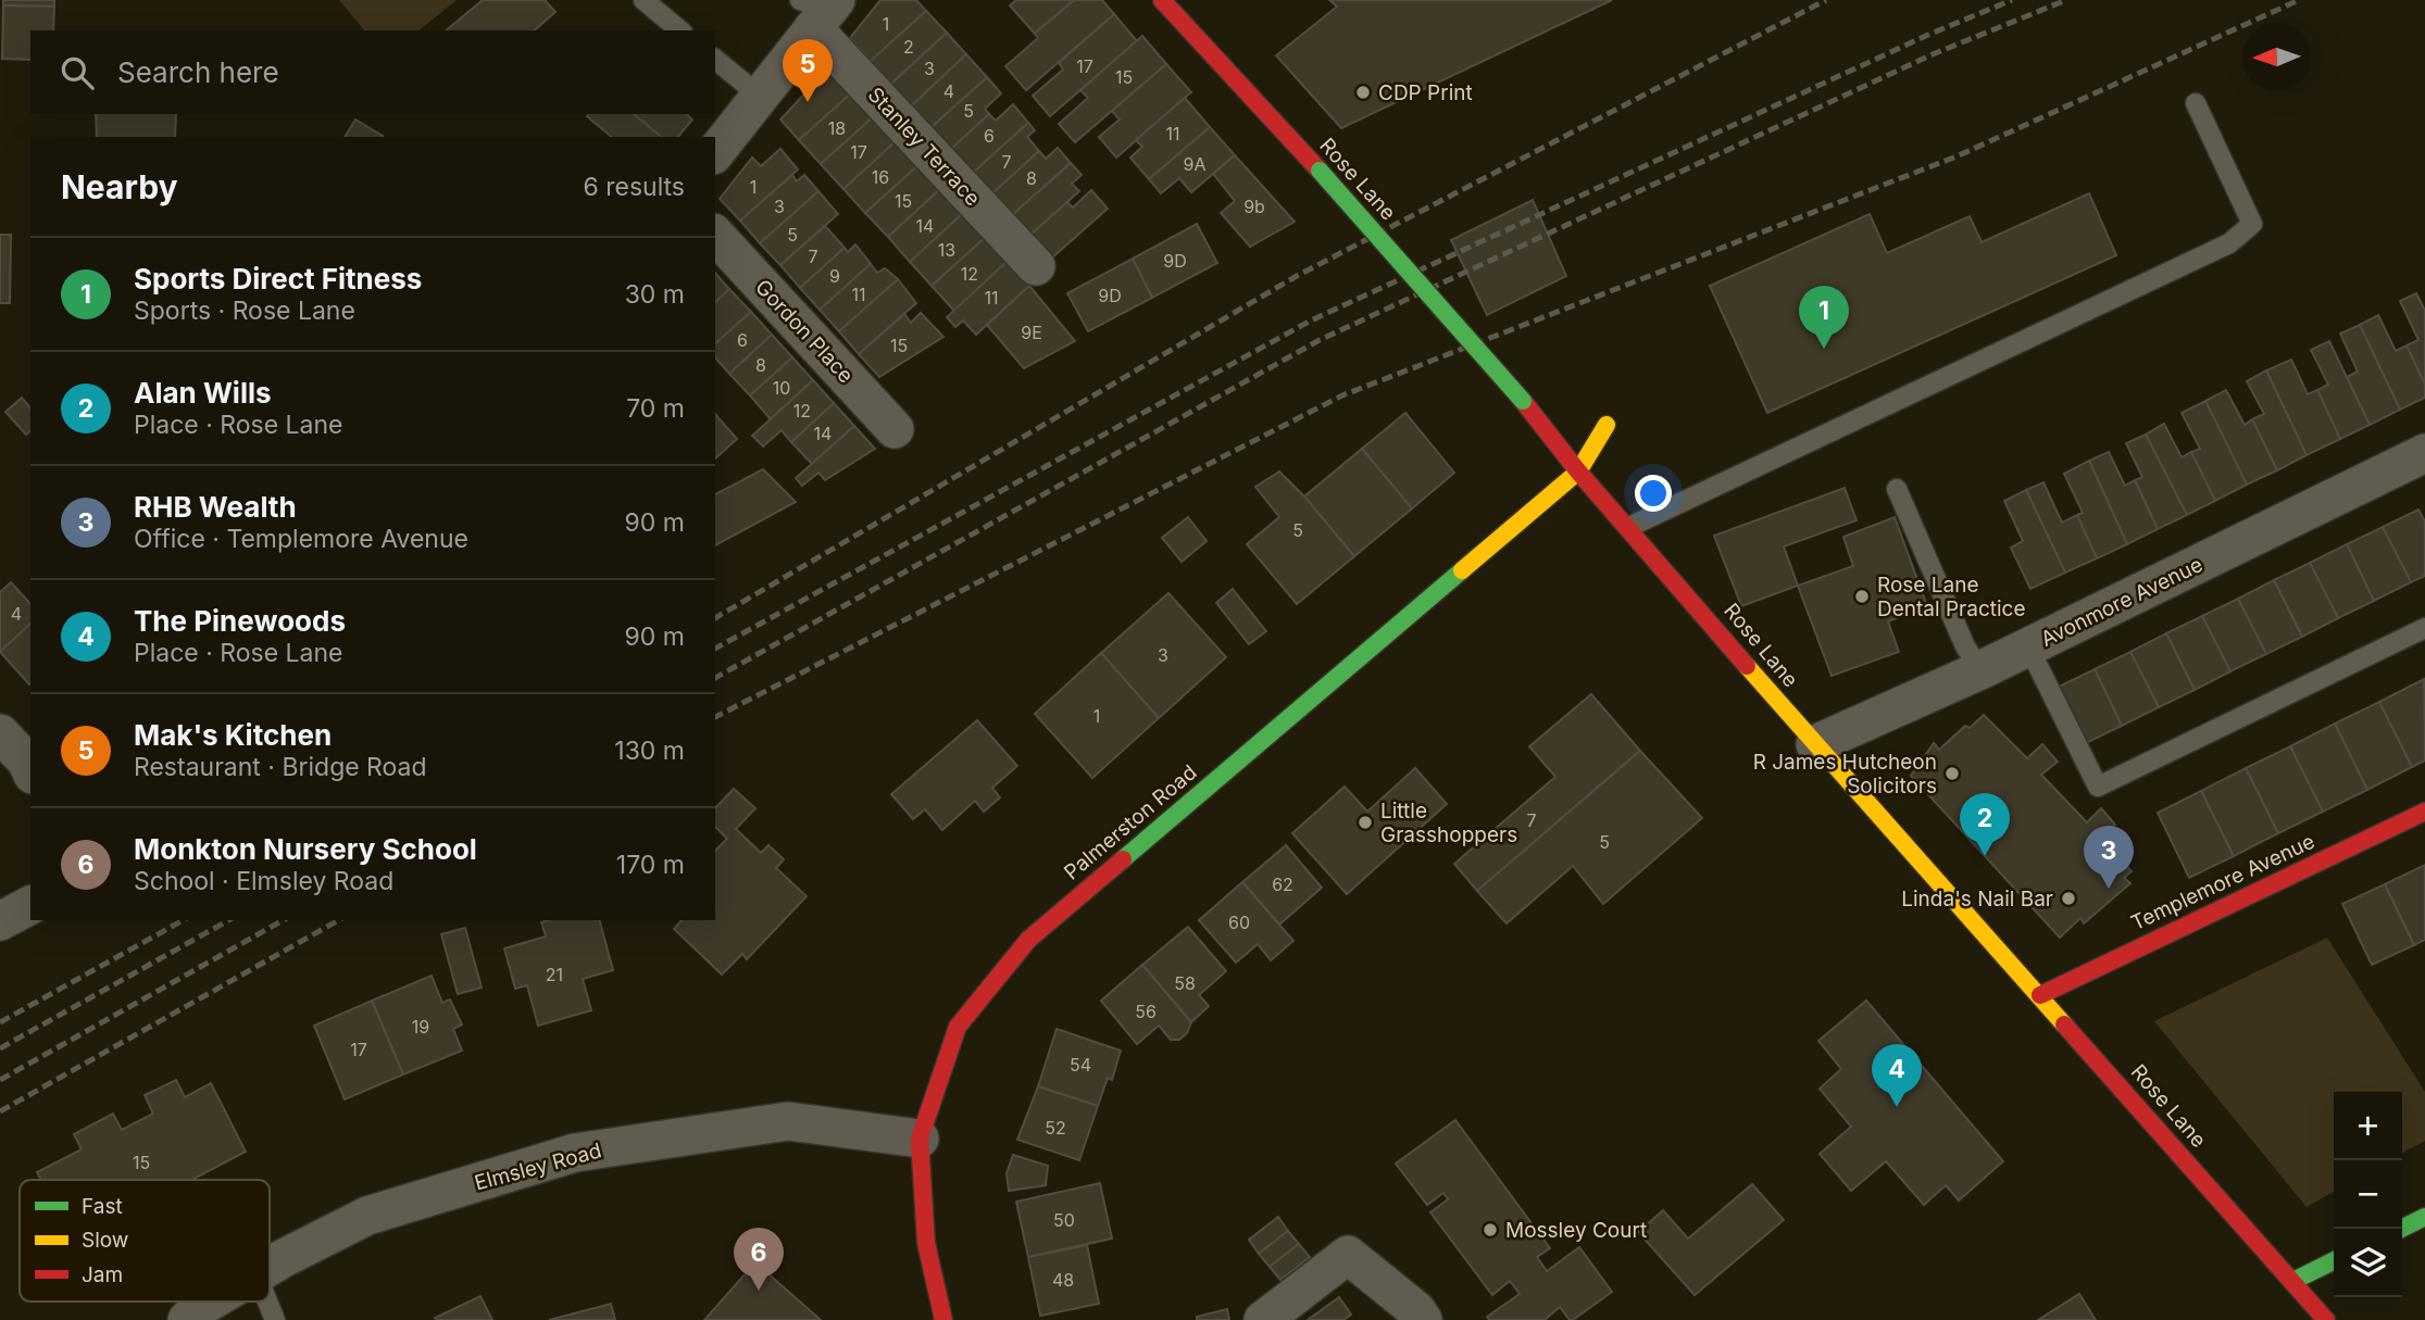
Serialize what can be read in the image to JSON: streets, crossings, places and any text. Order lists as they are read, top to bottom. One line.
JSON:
{"streets":{"street":["Stanley Terrace","Rose Lane","Gordon Place","Avonmore Avenue","Palmerston Road","Templemore Avenue","Elmsley Road"]},"crossings":[["Rose Lane","Avonmore Avenue"],["Rose Lane","Palmerston Road"],["Rose Lane","Templemore Avenue"],["Palmerston Road","Elmsley Road"]],"places":["CDP Print","Rose Lane Dental Practice","R James Hutcheon Solicitors","Little Grasshoppers","Linda's Nail Bar","Mossley Court"],"house_numbers":["1","2","17","3","15","4","5","18","11","6","17","7","9A","16","8","1","15","3","9b","14","5","13","7","9D","12","9","11","9D","11","9E","6","15","8","10","12","14","5","4","3","1","7","5","62","60","21","58","56","19","17","54","52","15","50","48"],"legend":["Fast","Slow","Jam"],"north":"left","page":{"search":"Search here","pins":["5","1","2","3","4","6"],"heading":["Nearby","6 results"],"list":[{"mark":"1","name":"Sports Direct Fitness","note":"Sports · Rose Lane","value":"30 m"},{"mark":"2","name":"Alan Wills","note":"Place · Rose Lane","value":"70 m"},{"mark":"3","name":"RHB Wealth","note":"Office · Templemore Avenue","value":"90 m"},{"mark":"4","name":"The Pinewoods","note":"Place · Rose Lane","value":"90 m"},{"mark":"5","name":"Mak's Kitchen","note":"Restaurant · Bridge Road","value":"130 m"},{"mark":"6","name":"Monkton Nursery School","note":"School · Elmsley Road","value":"170 m"}],"map_buttons":["+","−"]}}
